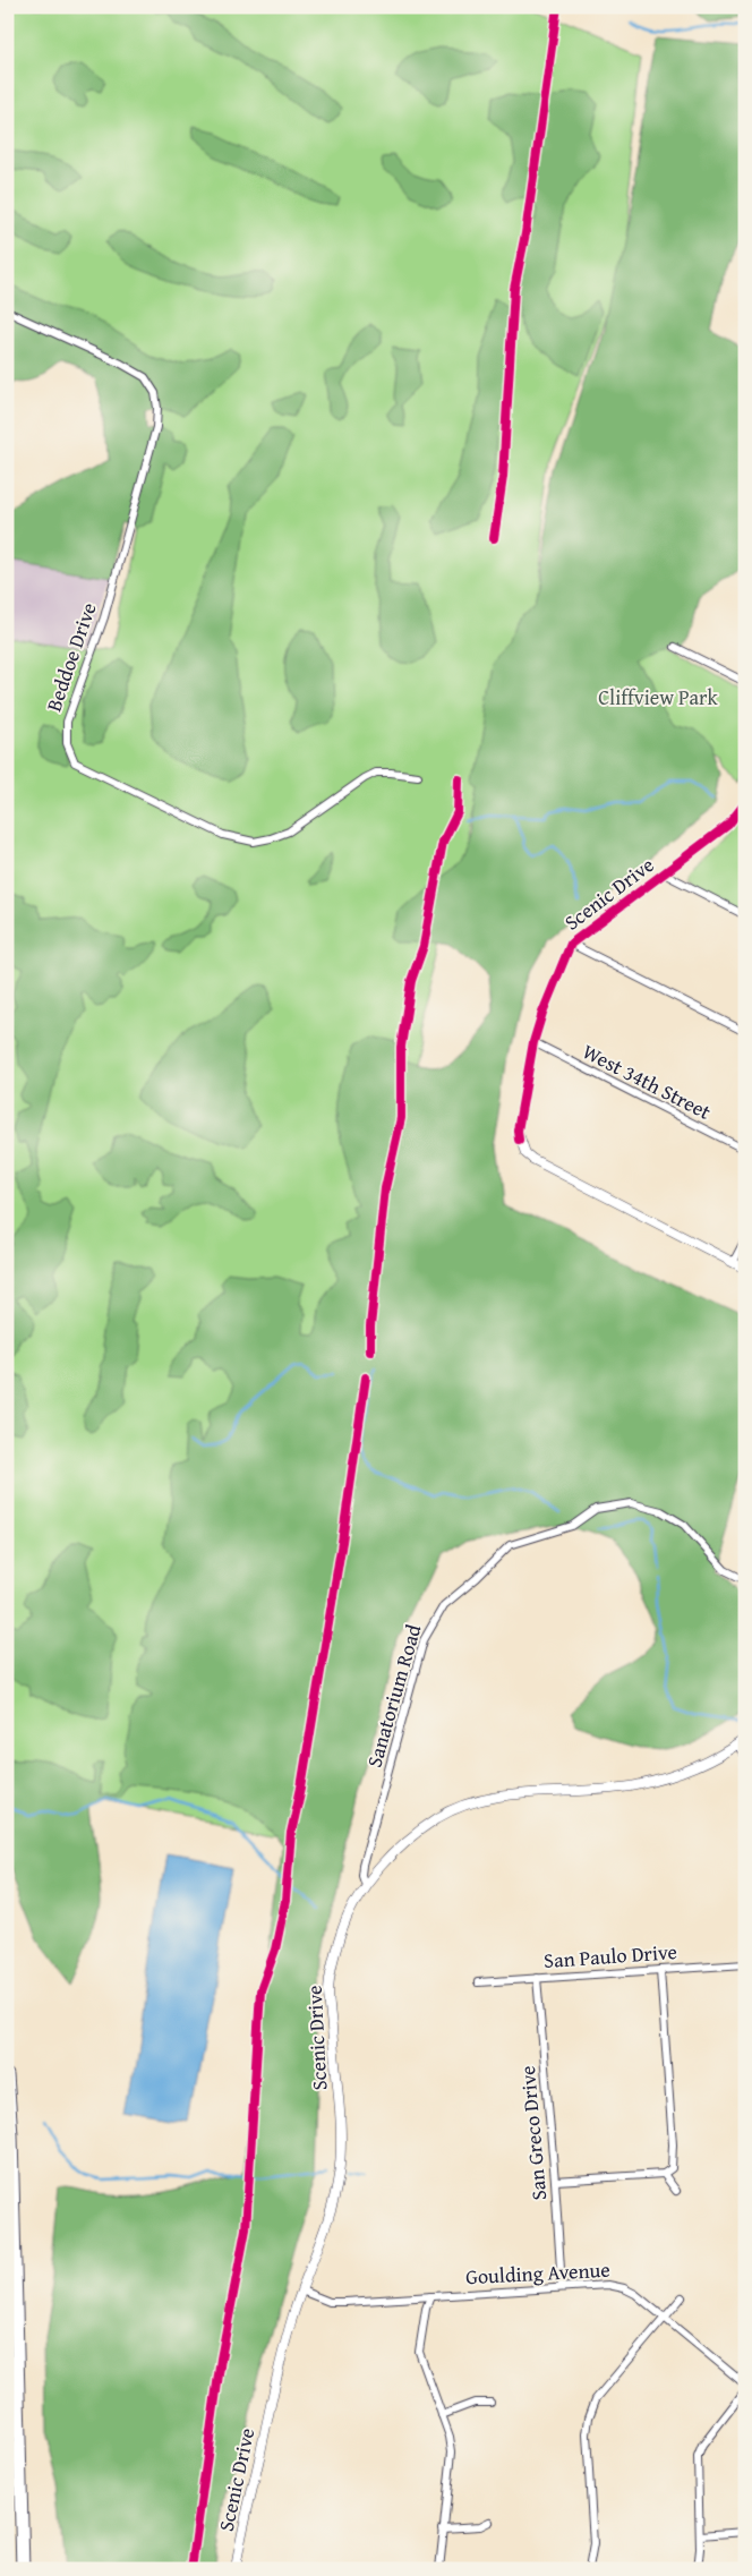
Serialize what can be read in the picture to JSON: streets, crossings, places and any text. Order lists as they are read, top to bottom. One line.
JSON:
{"streets":{"street":["Beddoe Drive","Scenic Drive","West 34th Street","Sanatorium Road","San Paulo Drive","San Greco Drive","Goulding Avenue"]},"crossings":[["Scenic Drive","West 34th Street"],["Scenic Drive","Sanatorium Road"],["Scenic Drive","Goulding Avenue"],["San Paulo Drive","San Greco Drive"],["San Greco Drive","Goulding Avenue"]],"parks":["Cliffview Park"]}
